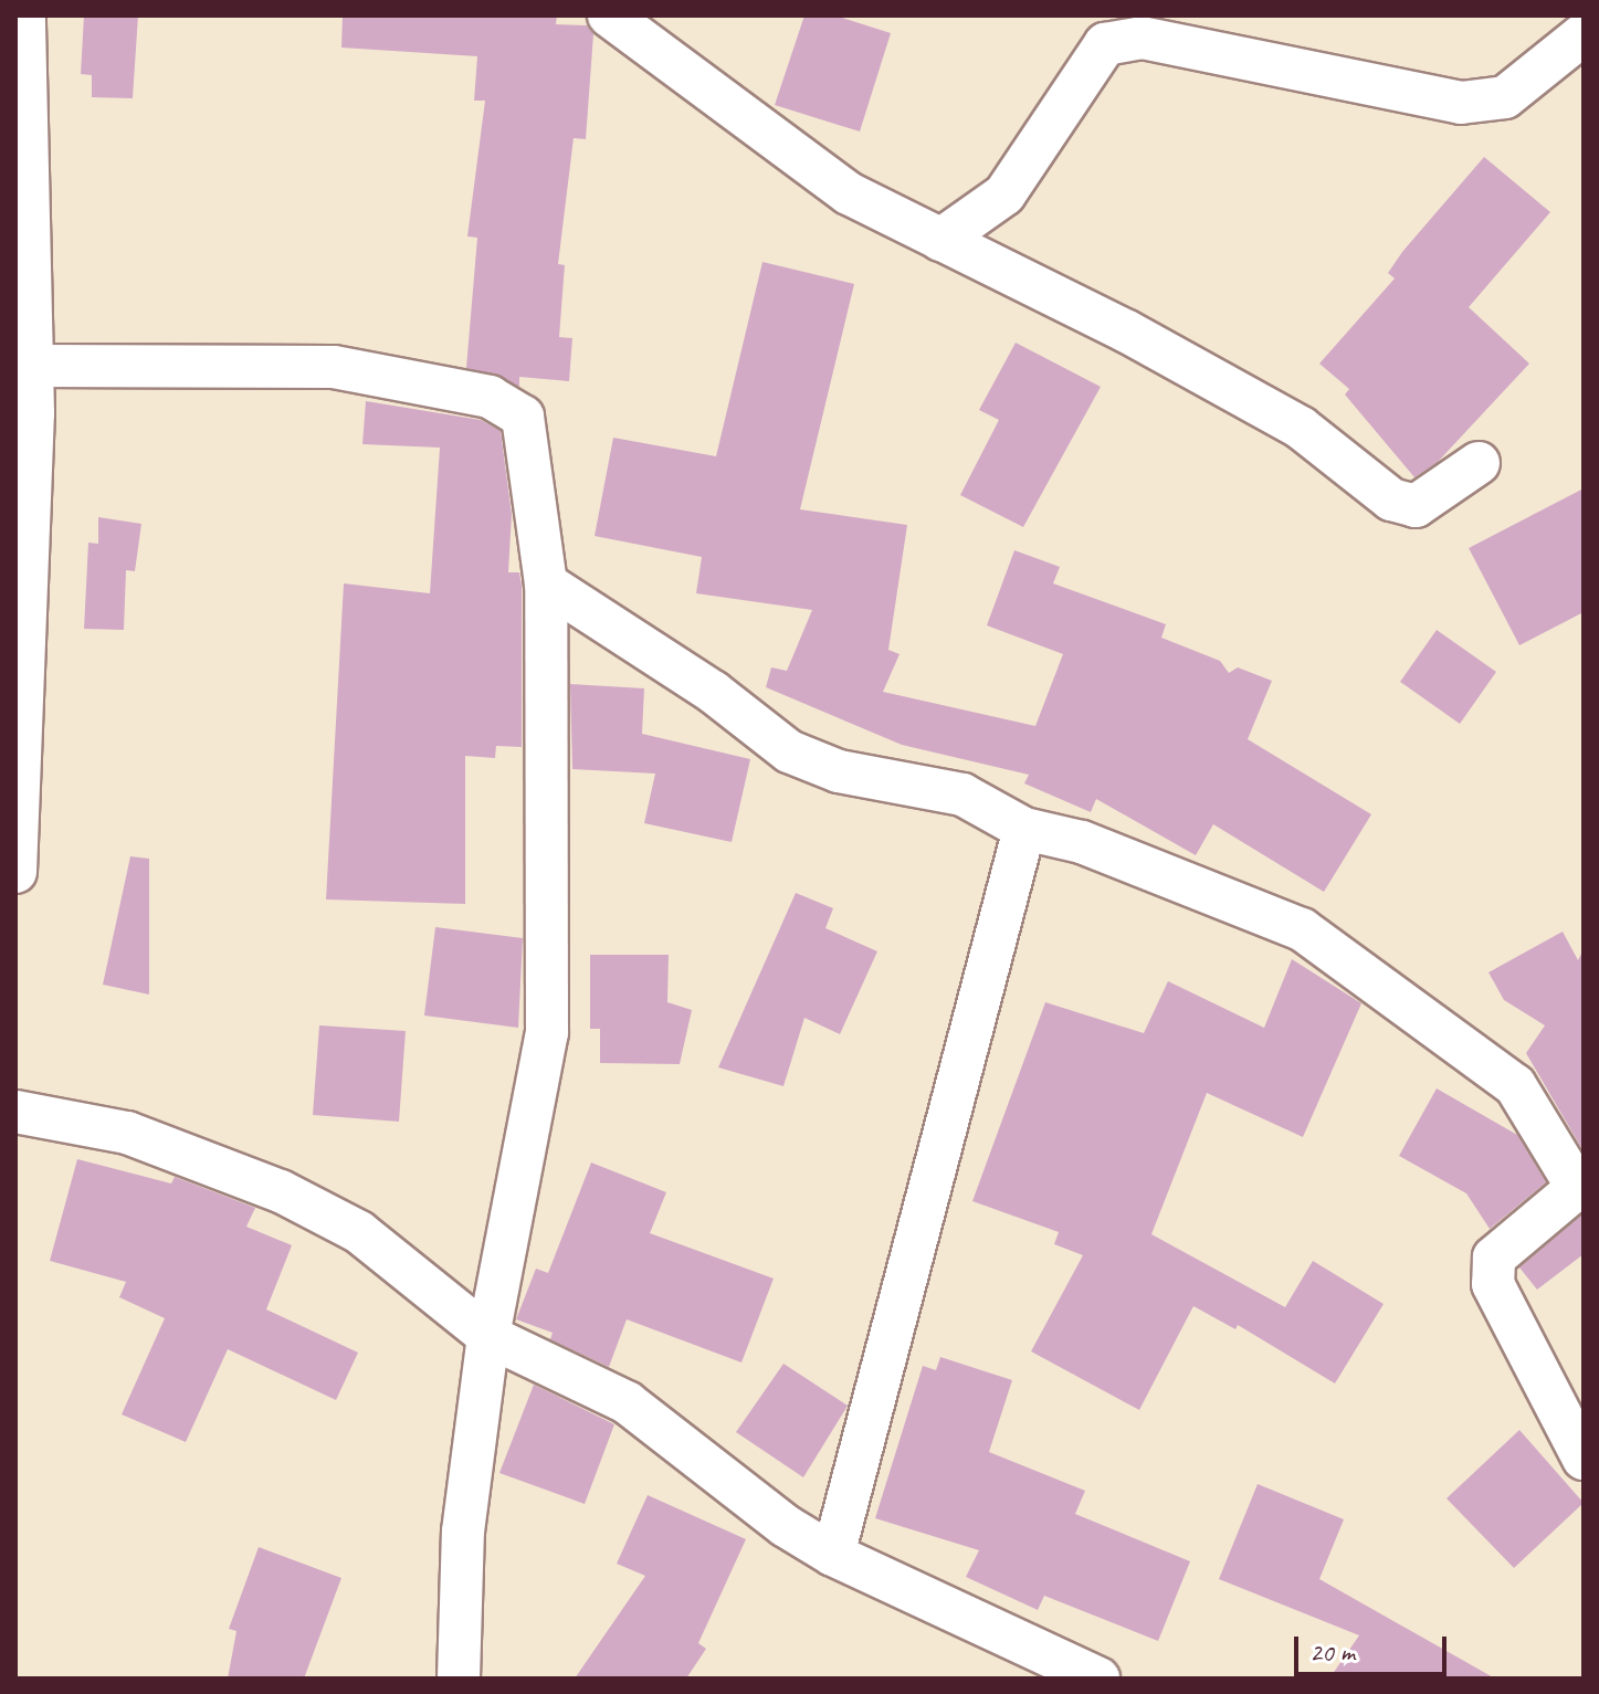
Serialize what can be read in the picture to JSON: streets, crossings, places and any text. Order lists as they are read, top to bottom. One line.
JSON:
{"scale_bar":"20 m"}
